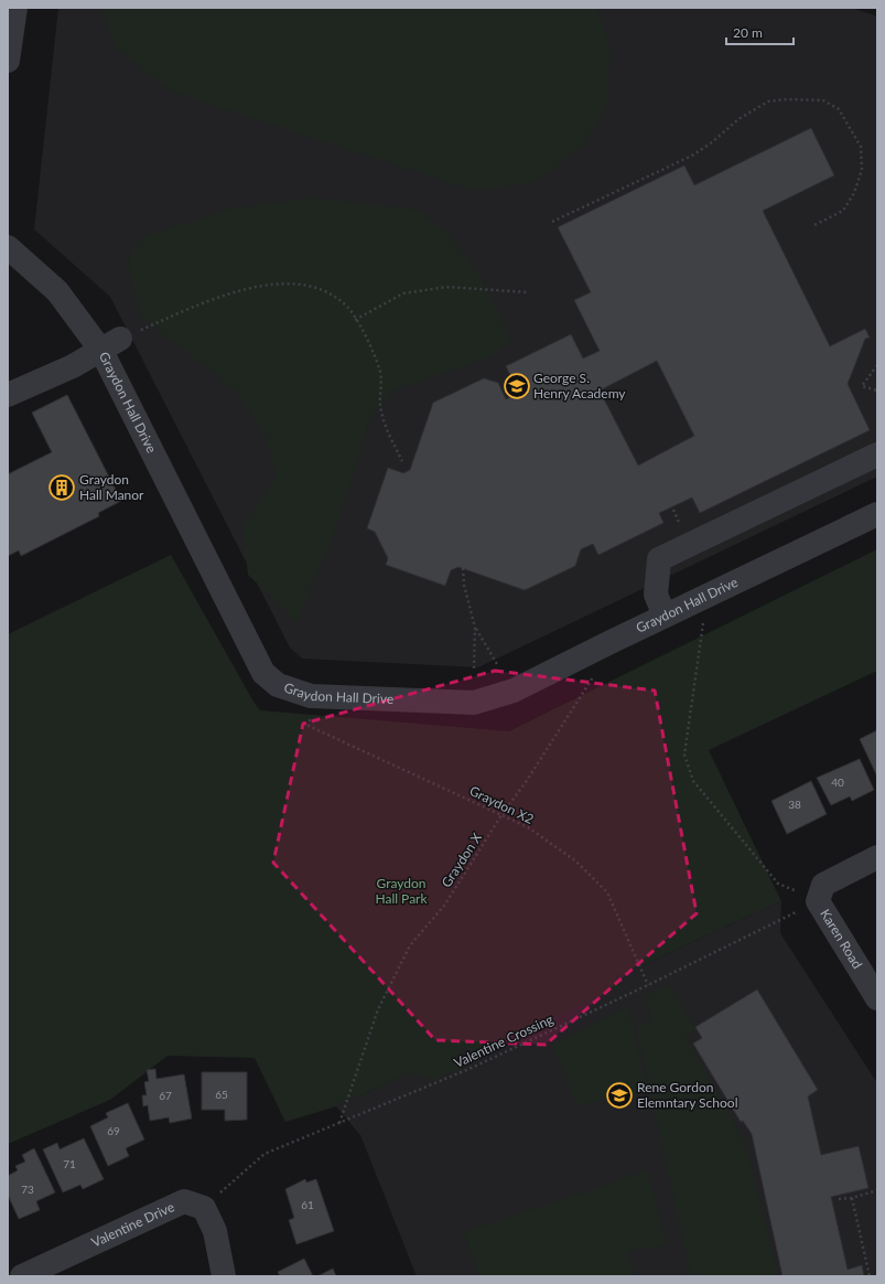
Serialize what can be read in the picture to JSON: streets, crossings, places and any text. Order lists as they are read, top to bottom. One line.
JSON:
{"streets":{"street":["Graydon Hall Drive","Karen Road","Valentine Drive"],"path":["Graydon X2","Graydon X","Valentine Crossing"]},"crossings":[["Graydon Hall Drive","Graydon X2"],["Graydon Hall Drive","Graydon X"],["Graydon X2","Graydon X"],["Graydon X2","Valentine Crossing"],["Graydon X","Valentine Crossing"],["Karen Road","Valentine Crossing"],["Valentine Crossing","Valentine Drive"]],"parks":["Graydon Hall Park"],"places":{"school or university":["George S. Henry Academy","Rene Gordon Elemntary School"],"building":["Graydon Hall Manor"]},"house_numbers":["40","38","65","67","69","71","73","61"],"scale_bar":"20 m"}
